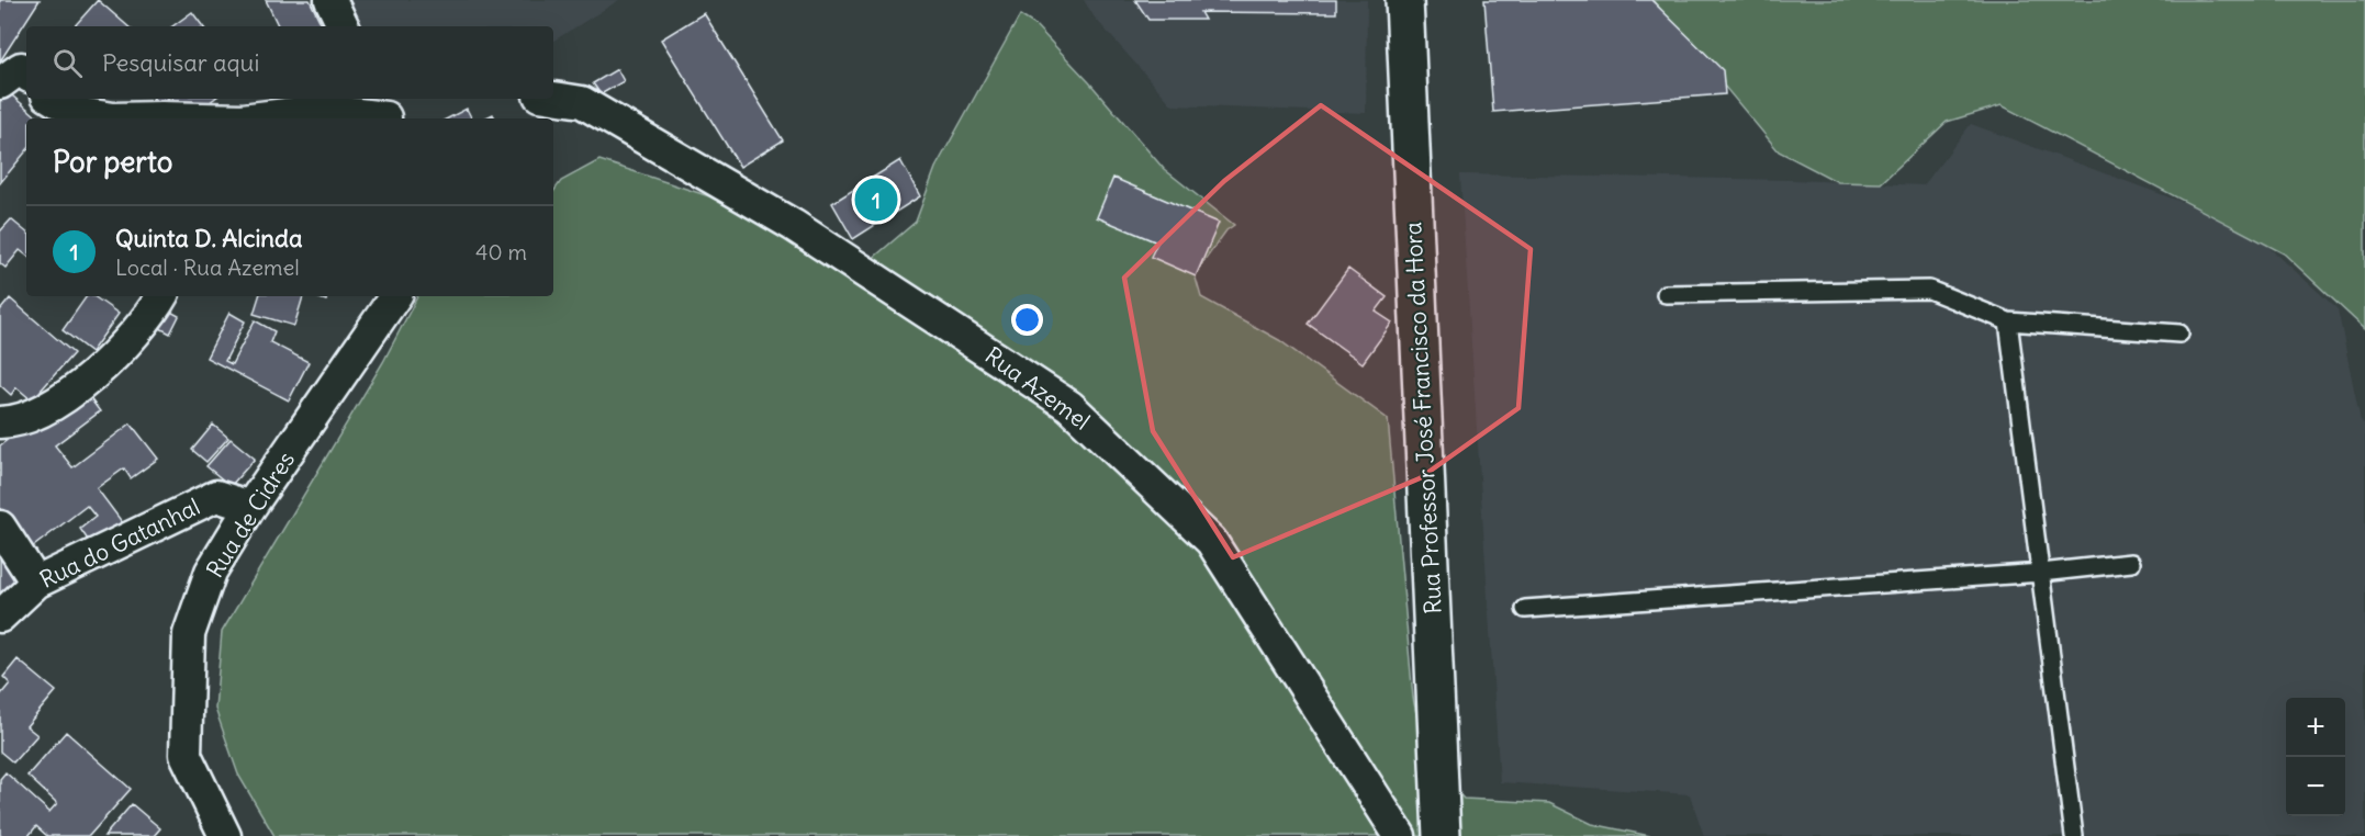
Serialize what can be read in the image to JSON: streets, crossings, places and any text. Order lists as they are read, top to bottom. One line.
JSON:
{"streets":{"main road":["Rua Professor José Francisco da Hora"],"street":["Rua Azemel","Rua de Cidres","Rua do Gatanhal"]},"crossings":[["Rua de Cidres","Rua do Gatanhal"]],"page":{"search":"Pesquisar aqui","heading":"Por perto","pins":"1","list":[{"mark":"1","name":"Quinta D. Alcinda","note":"Local · Rua Azemel","value":"40 m"}],"map_buttons":["+","−"]}}
